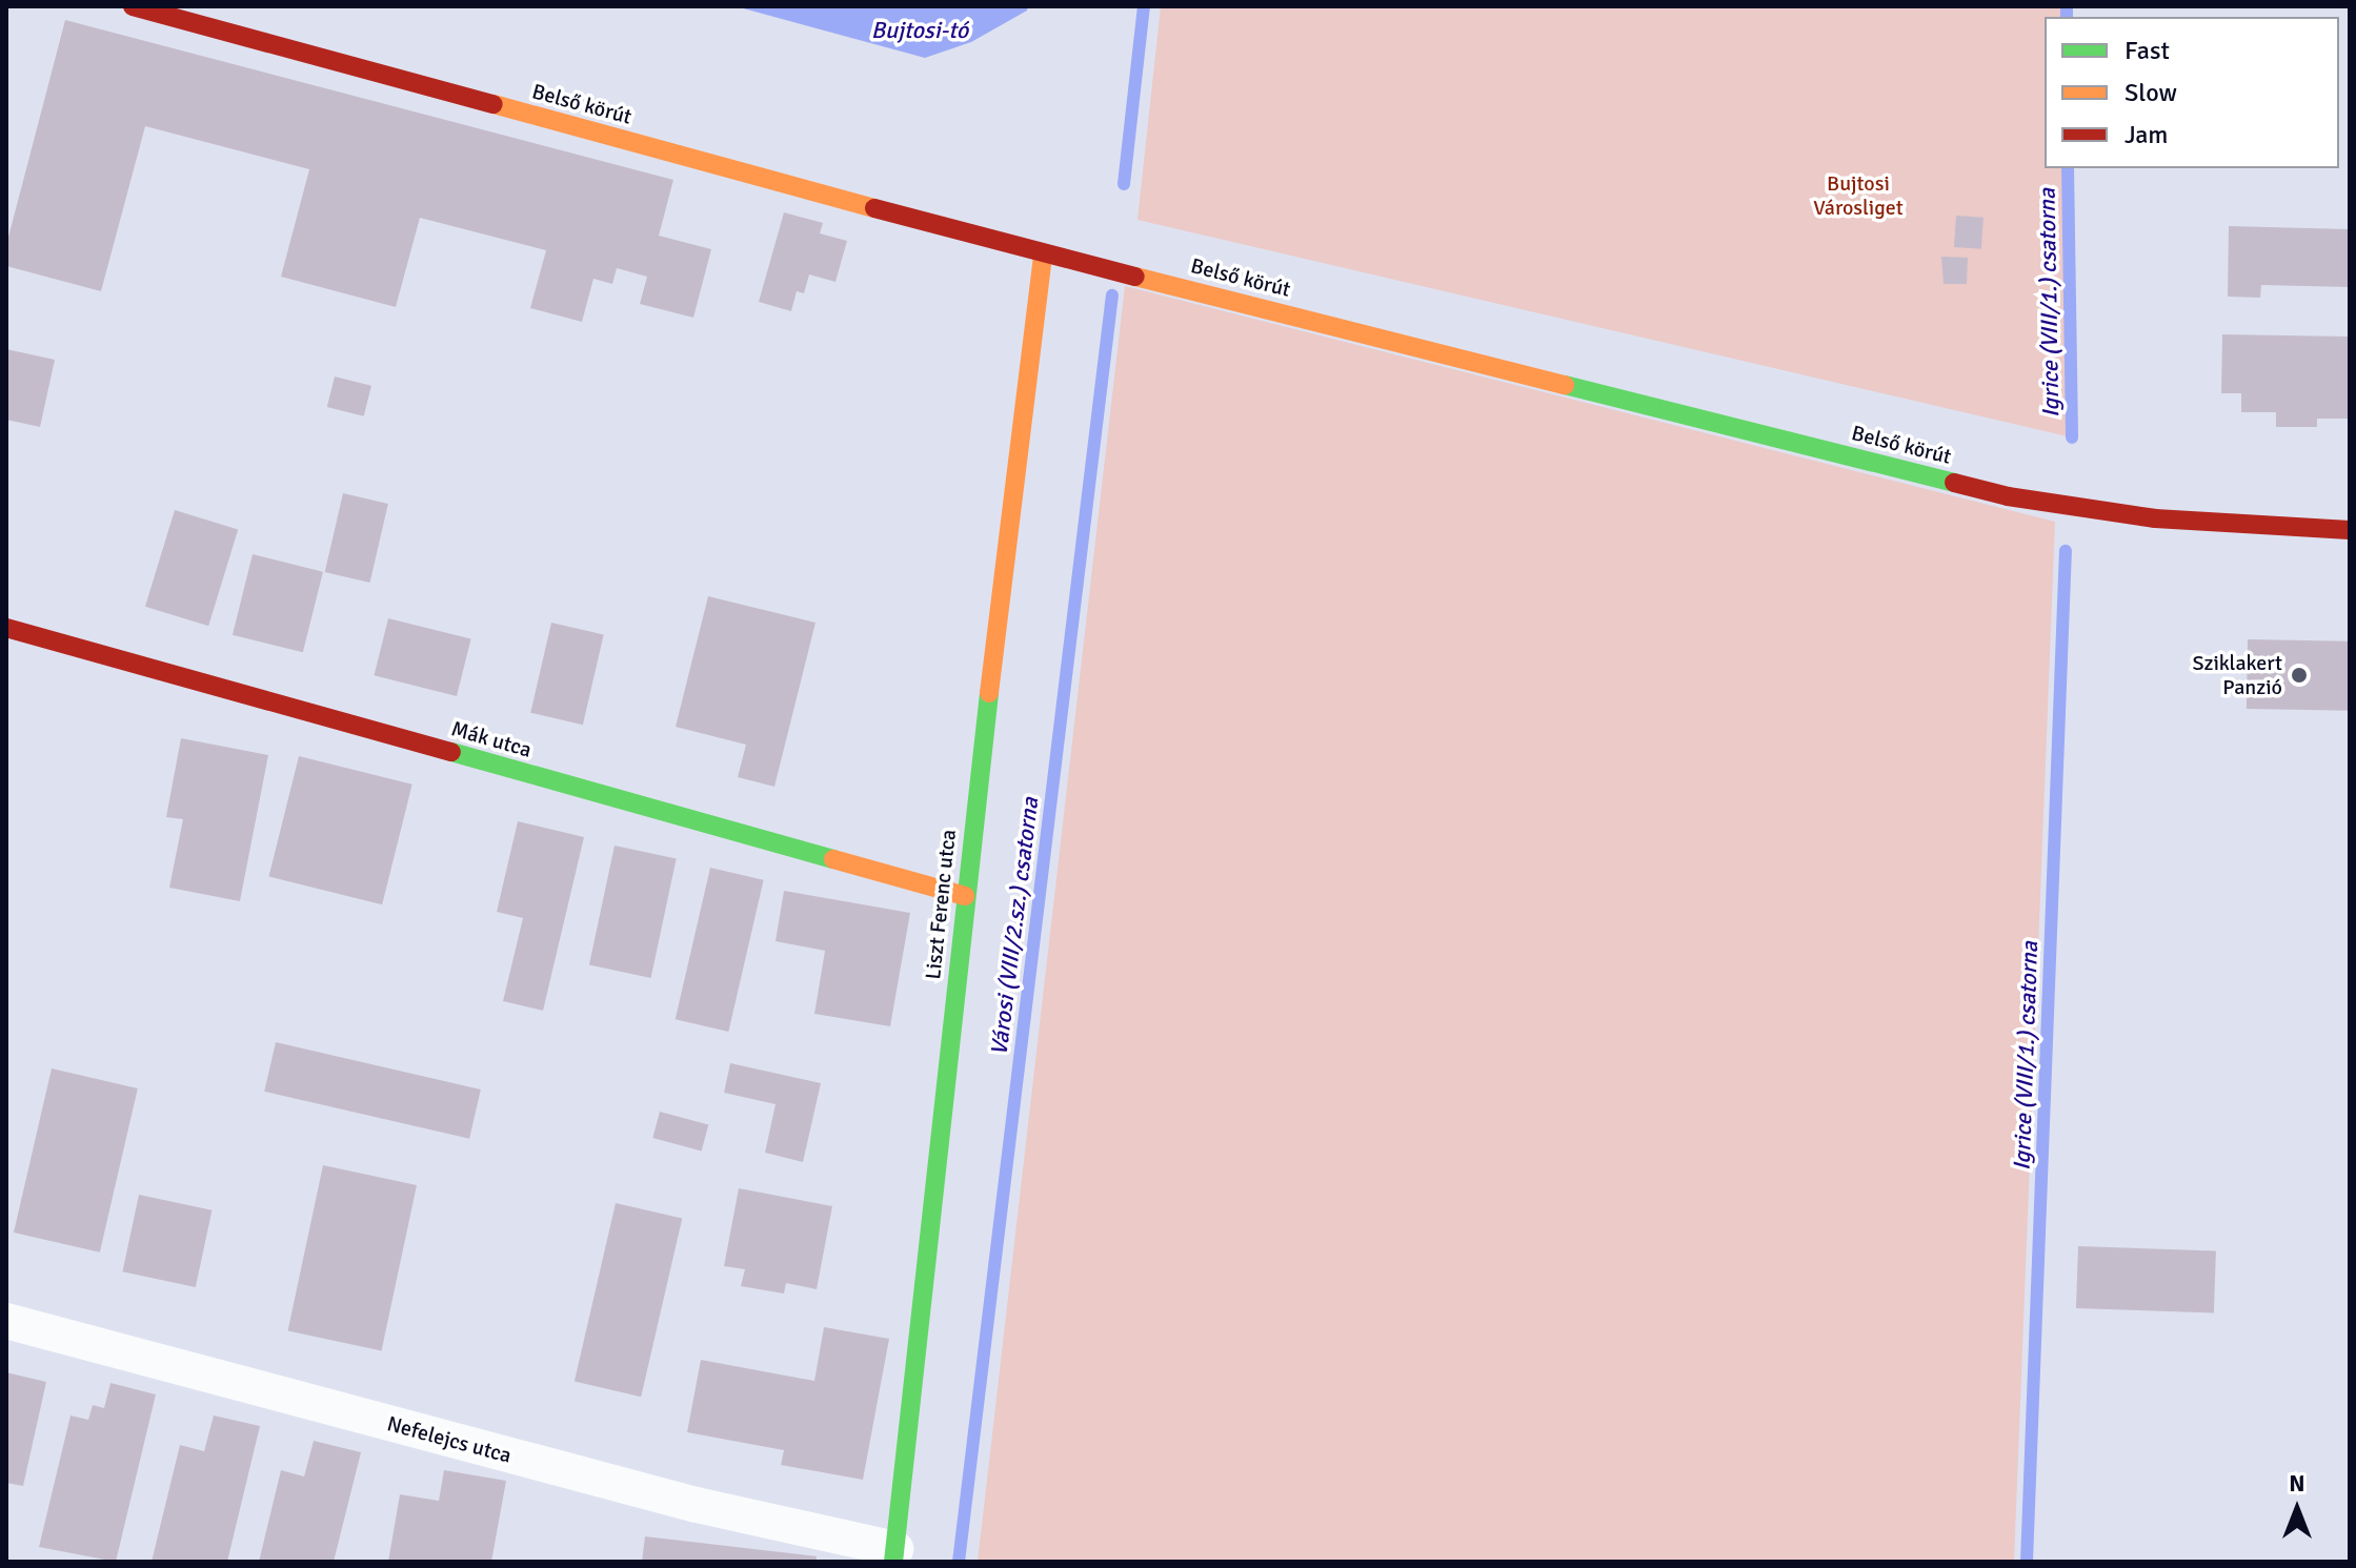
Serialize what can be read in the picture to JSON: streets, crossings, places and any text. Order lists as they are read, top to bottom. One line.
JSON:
{"streets":{"street":["Belső körút","Mák utca","Liszt Ferenc utca","Nefelejcs utca"]},"crossings":[["Belső körút","Liszt Ferenc utca"],["Mák utca","Liszt Ferenc utca"],["Liszt Ferenc utca","Nefelejcs utca"]],"water":["Bujtosi-tó","Igrice (VIII/1.) csatorna","Városi (VIII/2.sz.) csatorna"],"parks":["Bujtosi Városliget"],"places":["Sziklakert Panzió"],"legend":["Fast","Slow","Jam"],"north":"top"}
